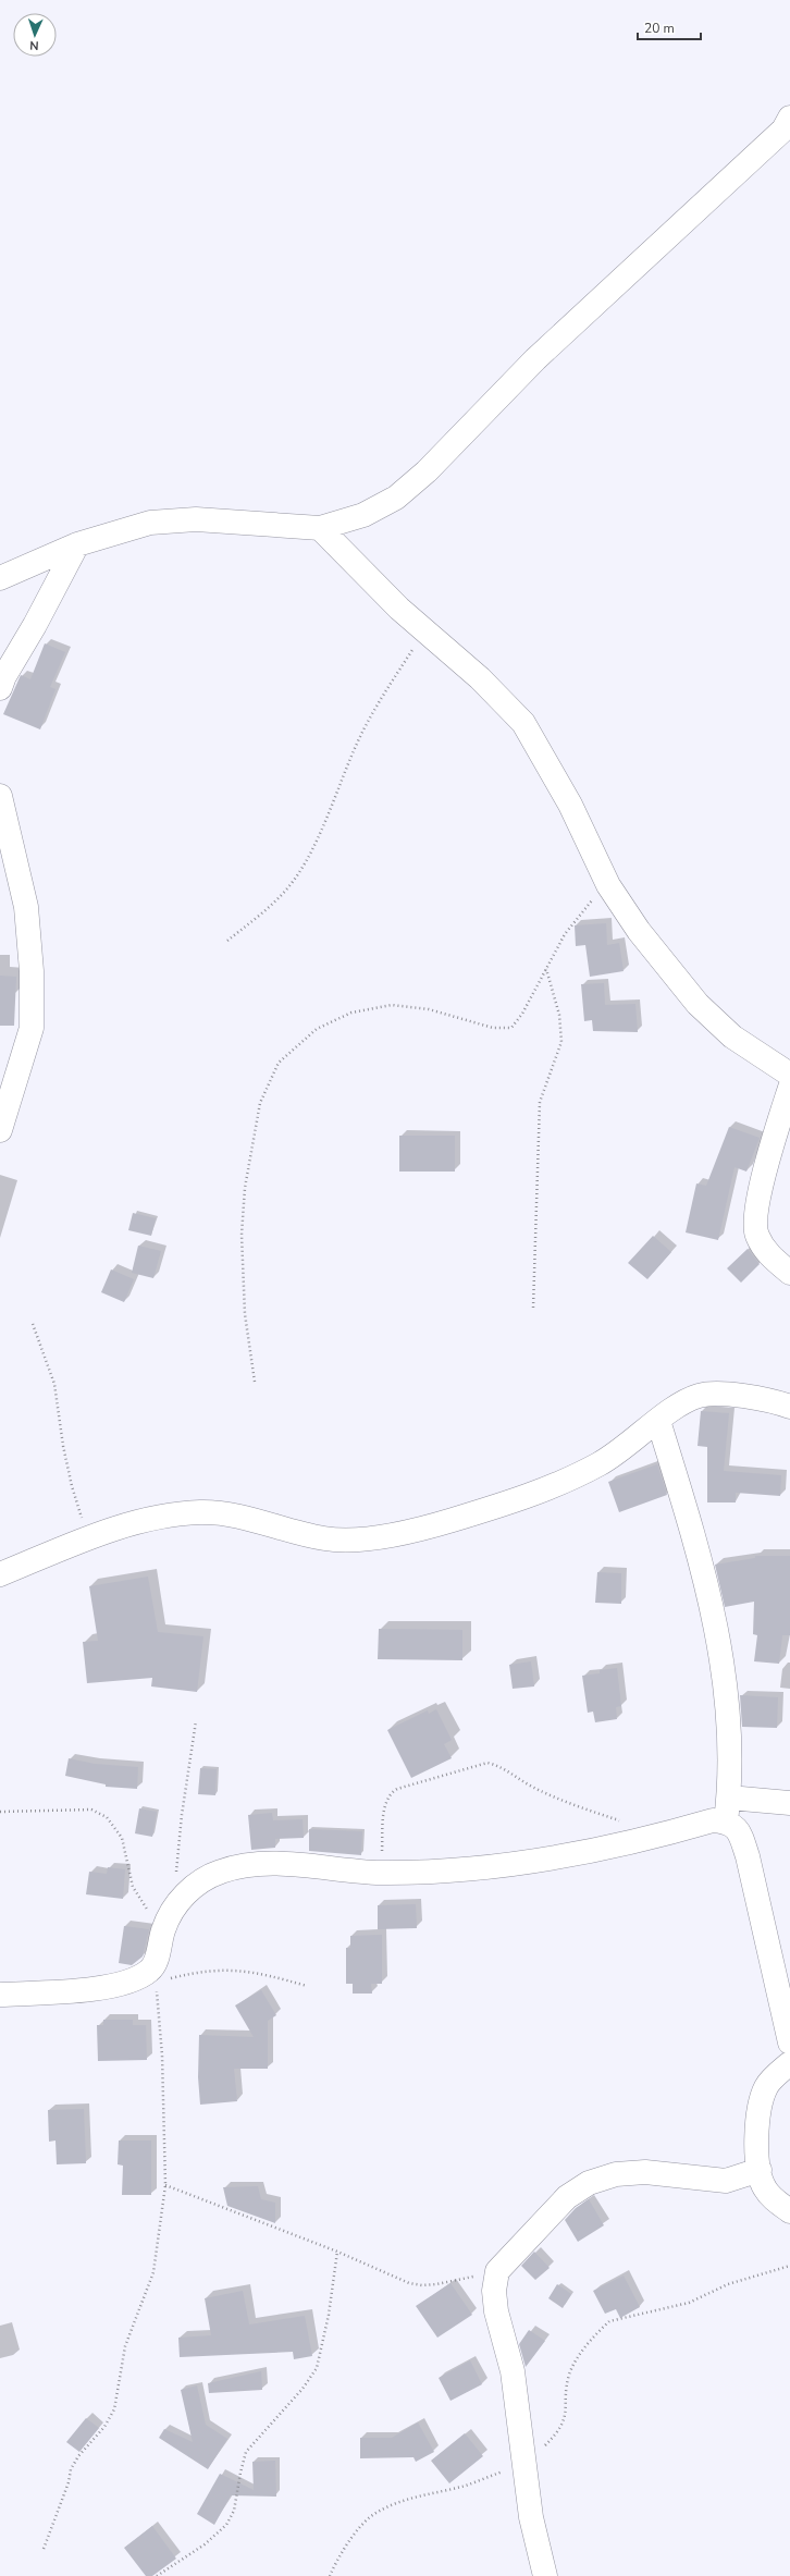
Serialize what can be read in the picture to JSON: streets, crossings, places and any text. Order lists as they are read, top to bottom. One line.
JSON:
{"scale_bar":"20 m","north":"bottom"}
